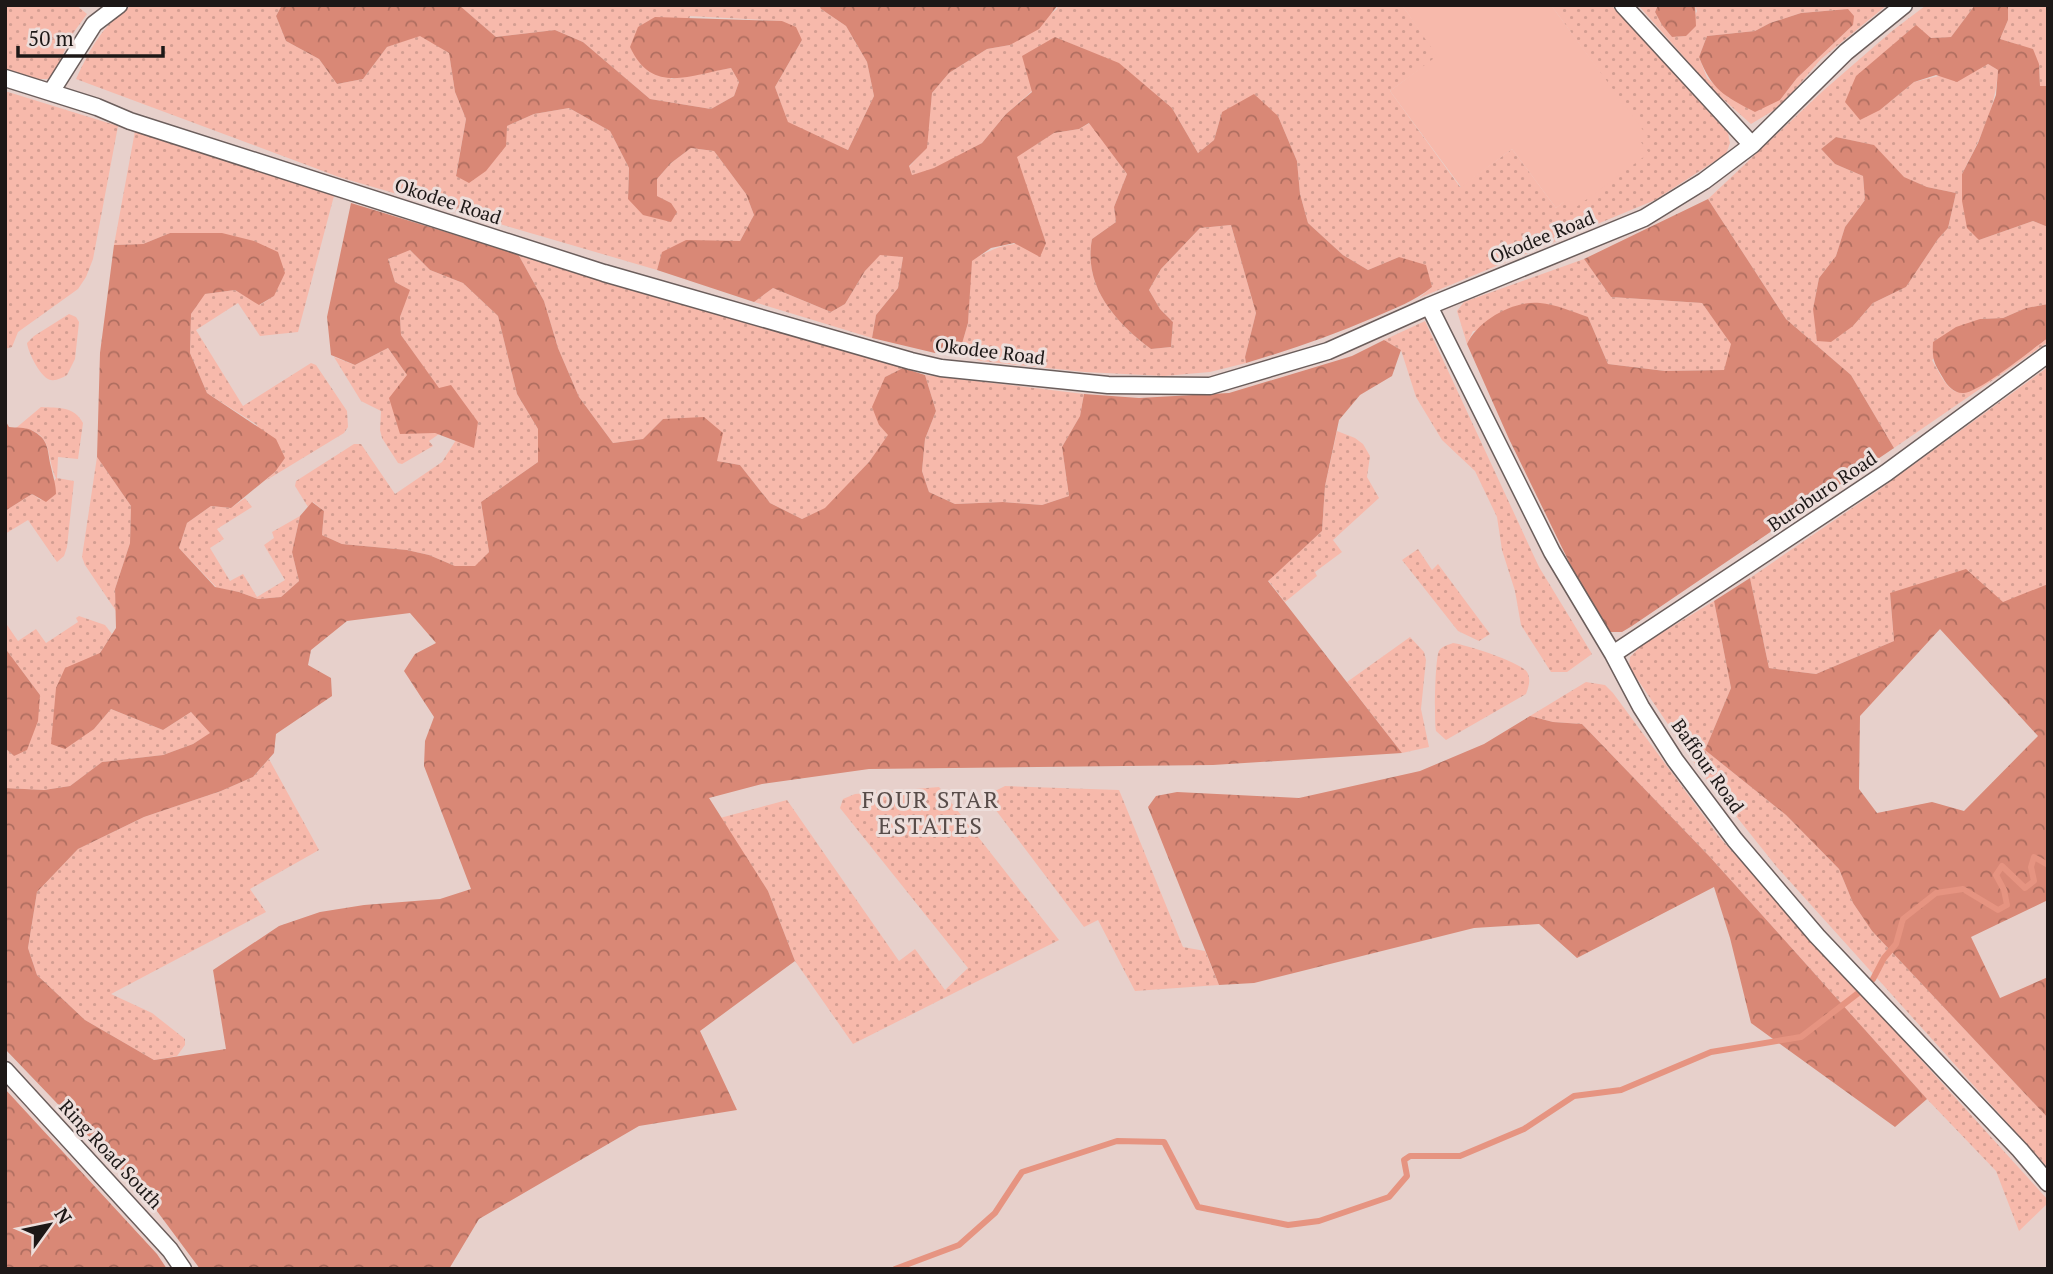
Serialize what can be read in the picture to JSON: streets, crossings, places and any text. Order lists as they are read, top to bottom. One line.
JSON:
{"streets":{"street":["Okodee Road","Buroburo Road","Baffour Road","Ring Road South"]},"crossings":[["Okodee Road","Baffour Road"],["Buroburo Road","Baffour Road"]],"districts":["FOUR STAR ESTATES"],"scale_bar":"50 m","north":"top right"}
